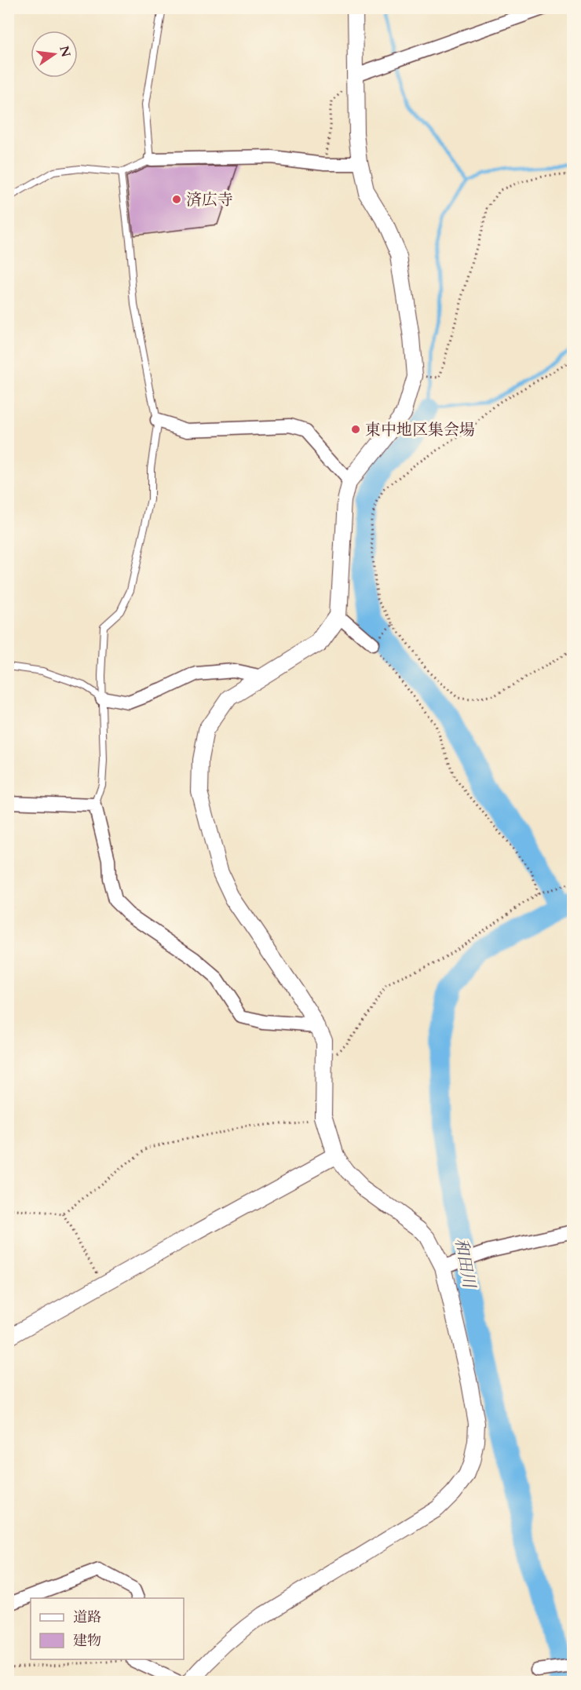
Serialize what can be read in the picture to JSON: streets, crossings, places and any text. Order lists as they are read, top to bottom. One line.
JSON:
{"water":["和田川"],"places":["済広寺","東中地区集会場"],"legend":["道路","建物"],"north":"right"}
